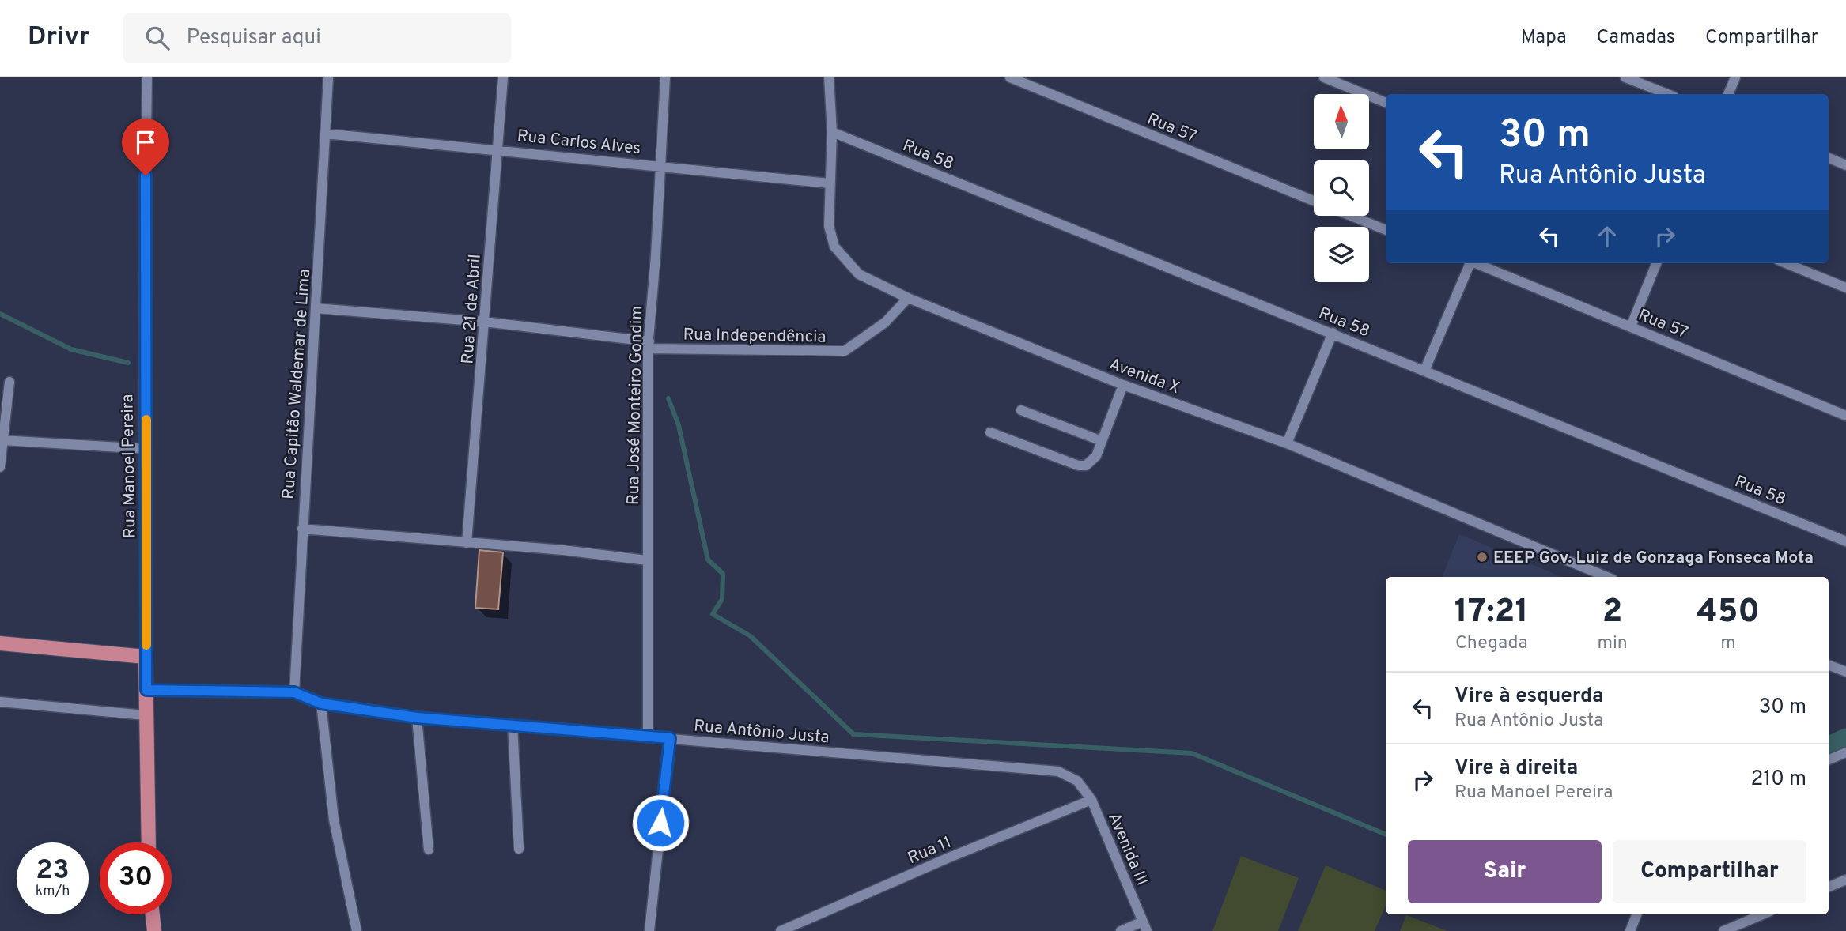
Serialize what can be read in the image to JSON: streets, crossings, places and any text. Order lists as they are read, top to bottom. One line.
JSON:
{"streets":{"main road":["Rua Manoel Pereira"],"street":["Rua 57","Rua Carlos Alves","Rua 58","Rua 21 de Abril","Rua Independência","Avenida X","Rua Capitão Waldemar de Lima","Rua José Monteiro Gondim","Rua Antônio Justa","Avenida III","Rua 11"]},"crossings":[["Rua Carlos Alves","Rua 21 de Abril"],["Rua Carlos Alves","Avenida X"],["Rua Carlos Alves","Rua Capitão Waldemar de Lima"],["Rua Carlos Alves","Rua José Monteiro Gondim"],["Rua 58","Avenida X"],["Rua 21 de Abril","Rua Independência"],["Rua Independência","Avenida X"],["Rua Independência","Rua Capitão Waldemar de Lima"],["Rua Independência","Rua José Monteiro Gondim"],["Rua Capitão Waldemar de Lima","Rua Antônio Justa"],["Rua José Monteiro Gondim","Rua Antônio Justa"],["Rua Manoel Pereira","Rua Antônio Justa"],["Rua Antônio Justa","Avenida III"],["Avenida III","Rua 11"]],"places":["EEEP Gov. Luiz de Gonzaga Fonseca Mota"],"north":"top","page":{"header":"Drivr","search":"Pesquisar aqui","nav":["Mapa","Camadas","Compartilhar"],"turn":["30 m","Rua Antônio Justa"],"eta":["17:21","Chegada","2","min","450","m"],"list":[{"name":"Vire à esquerda","note":"Rua Antônio Justa","value":"30 m"},{"name":"Vire à direita","note":"Rua Manoel Pereira","value":"210 m"}],"buttons":["Sair","Compartilhar"],"speed":"23 km/h","limit":"30"}}
